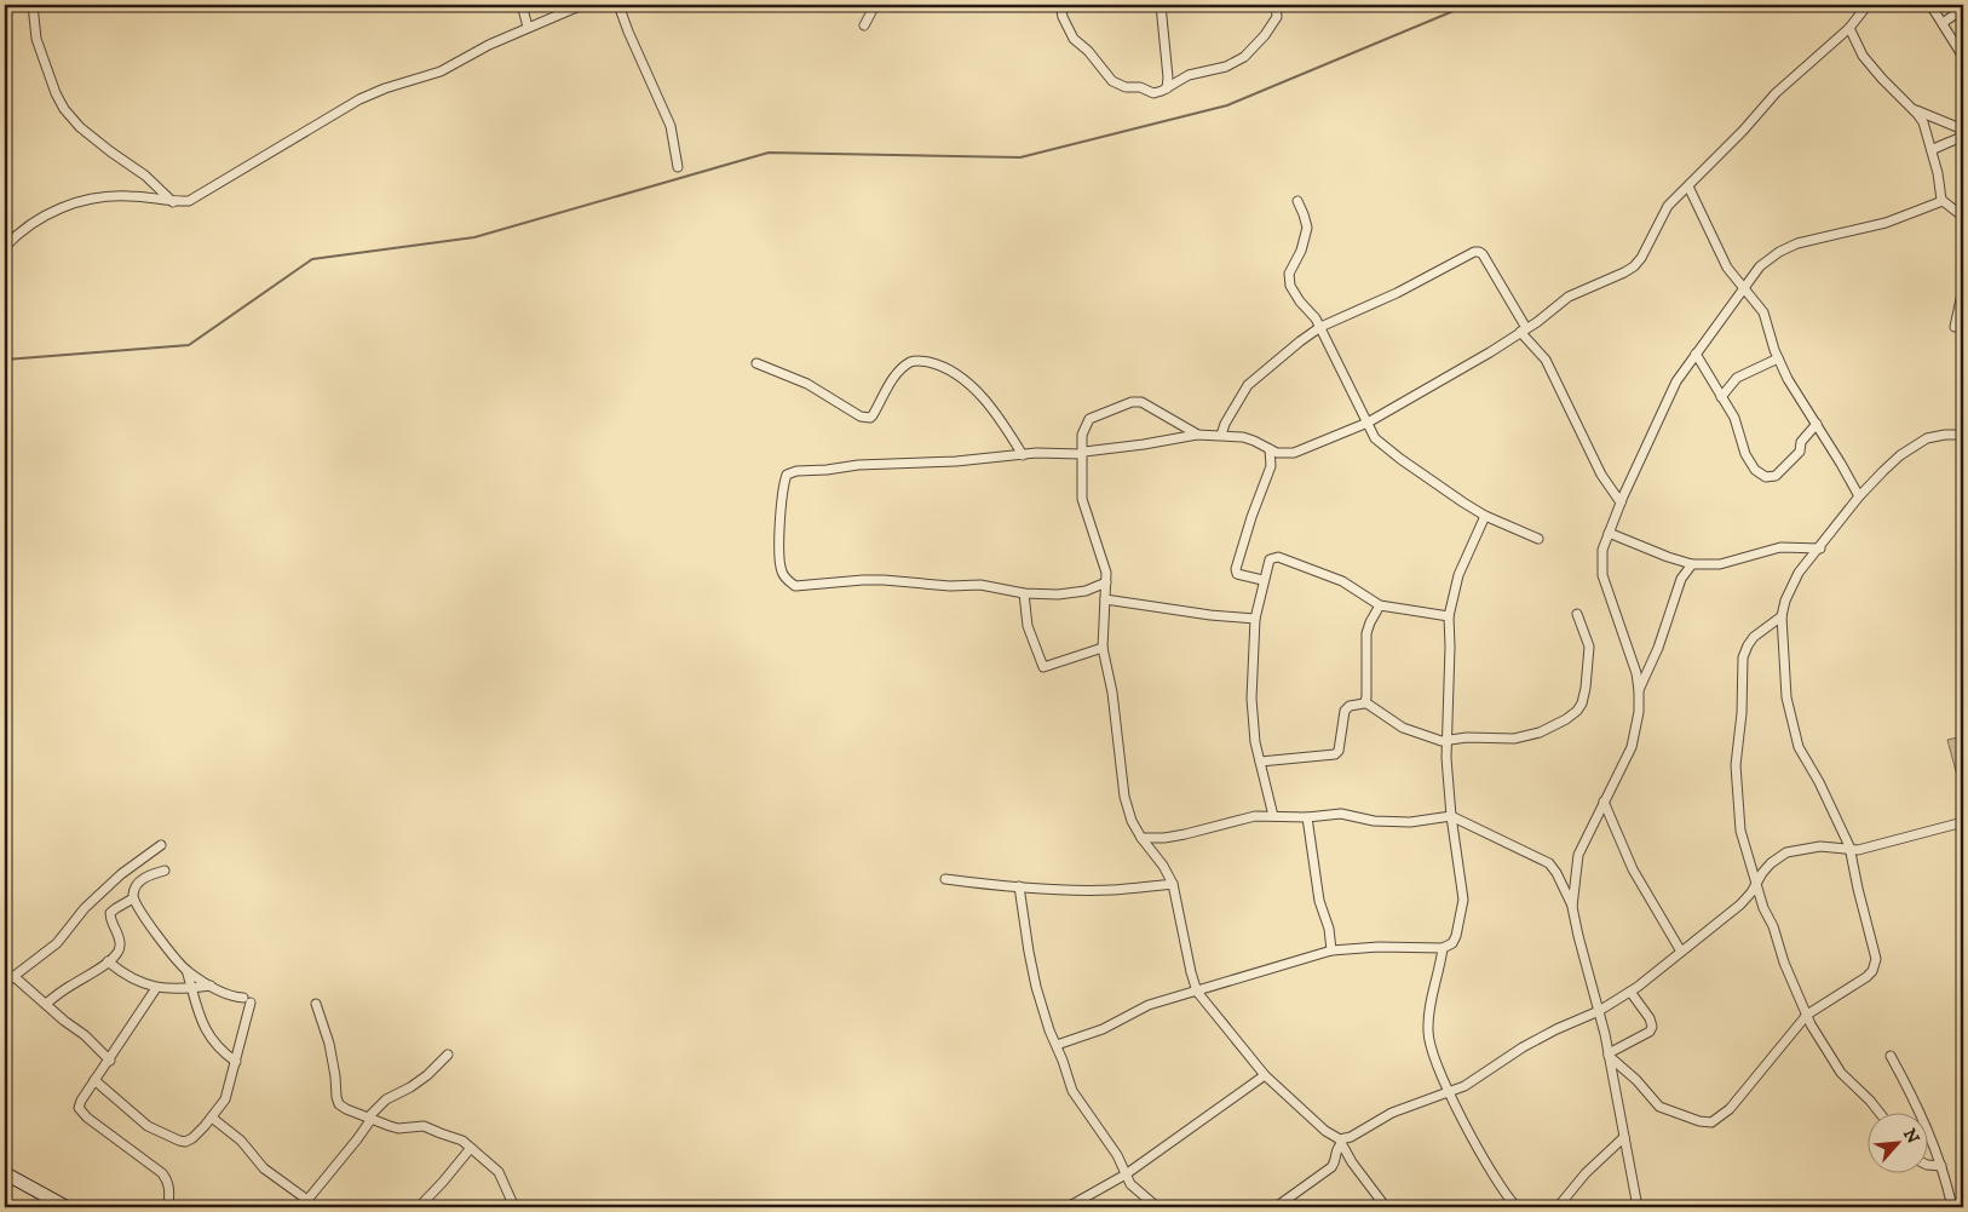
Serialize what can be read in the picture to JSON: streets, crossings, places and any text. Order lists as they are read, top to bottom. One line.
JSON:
{"north":"top right"}
